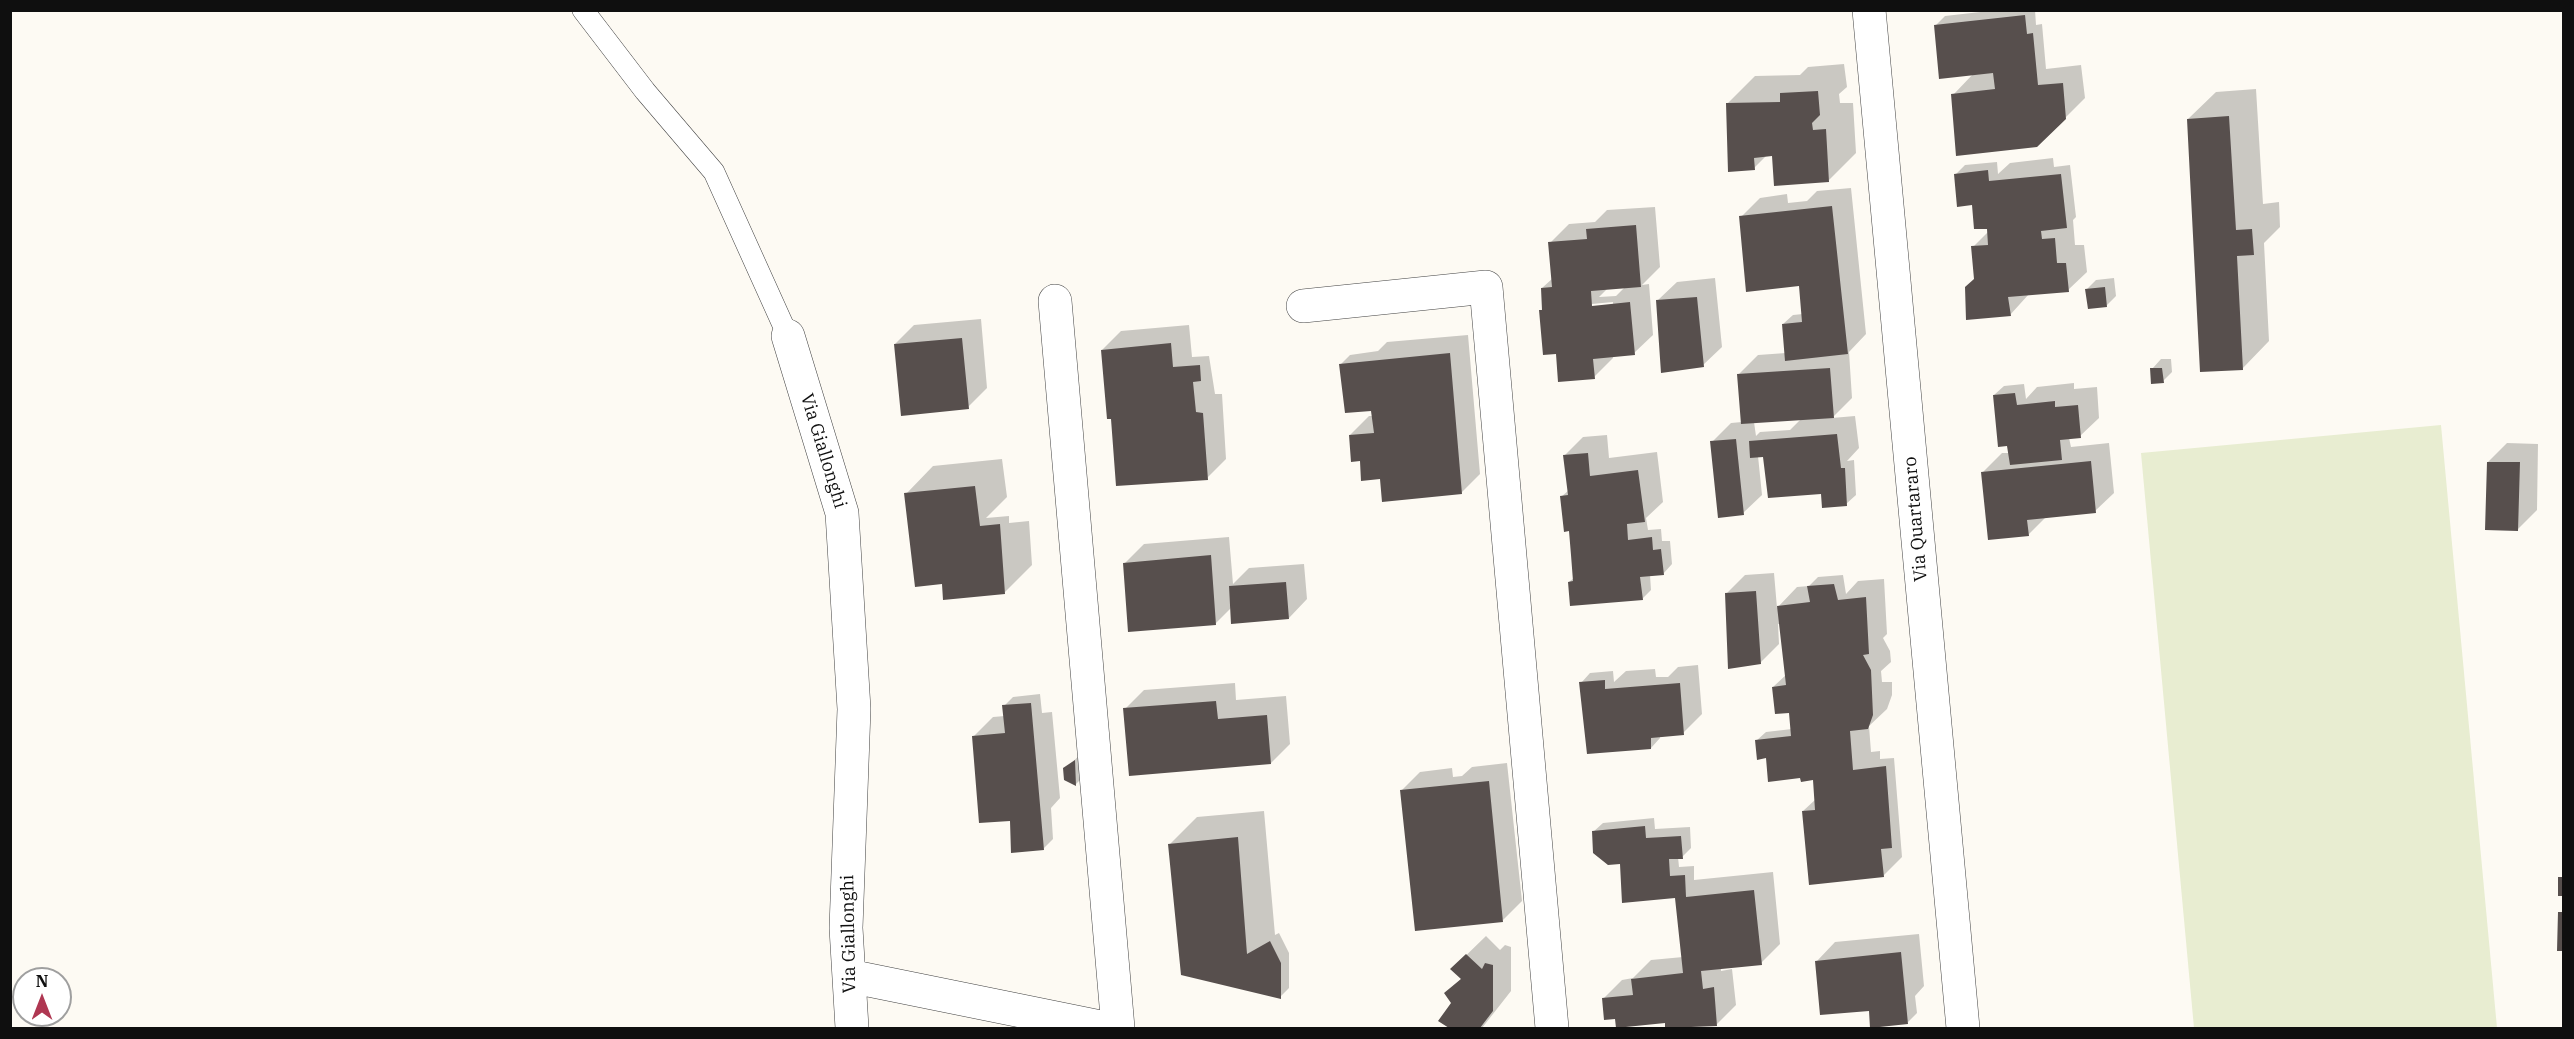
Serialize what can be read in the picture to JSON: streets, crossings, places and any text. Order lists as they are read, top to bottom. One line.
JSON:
{"streets":{"street":["Via Giallonghi","Via Quartararo"]},"north":"top"}
